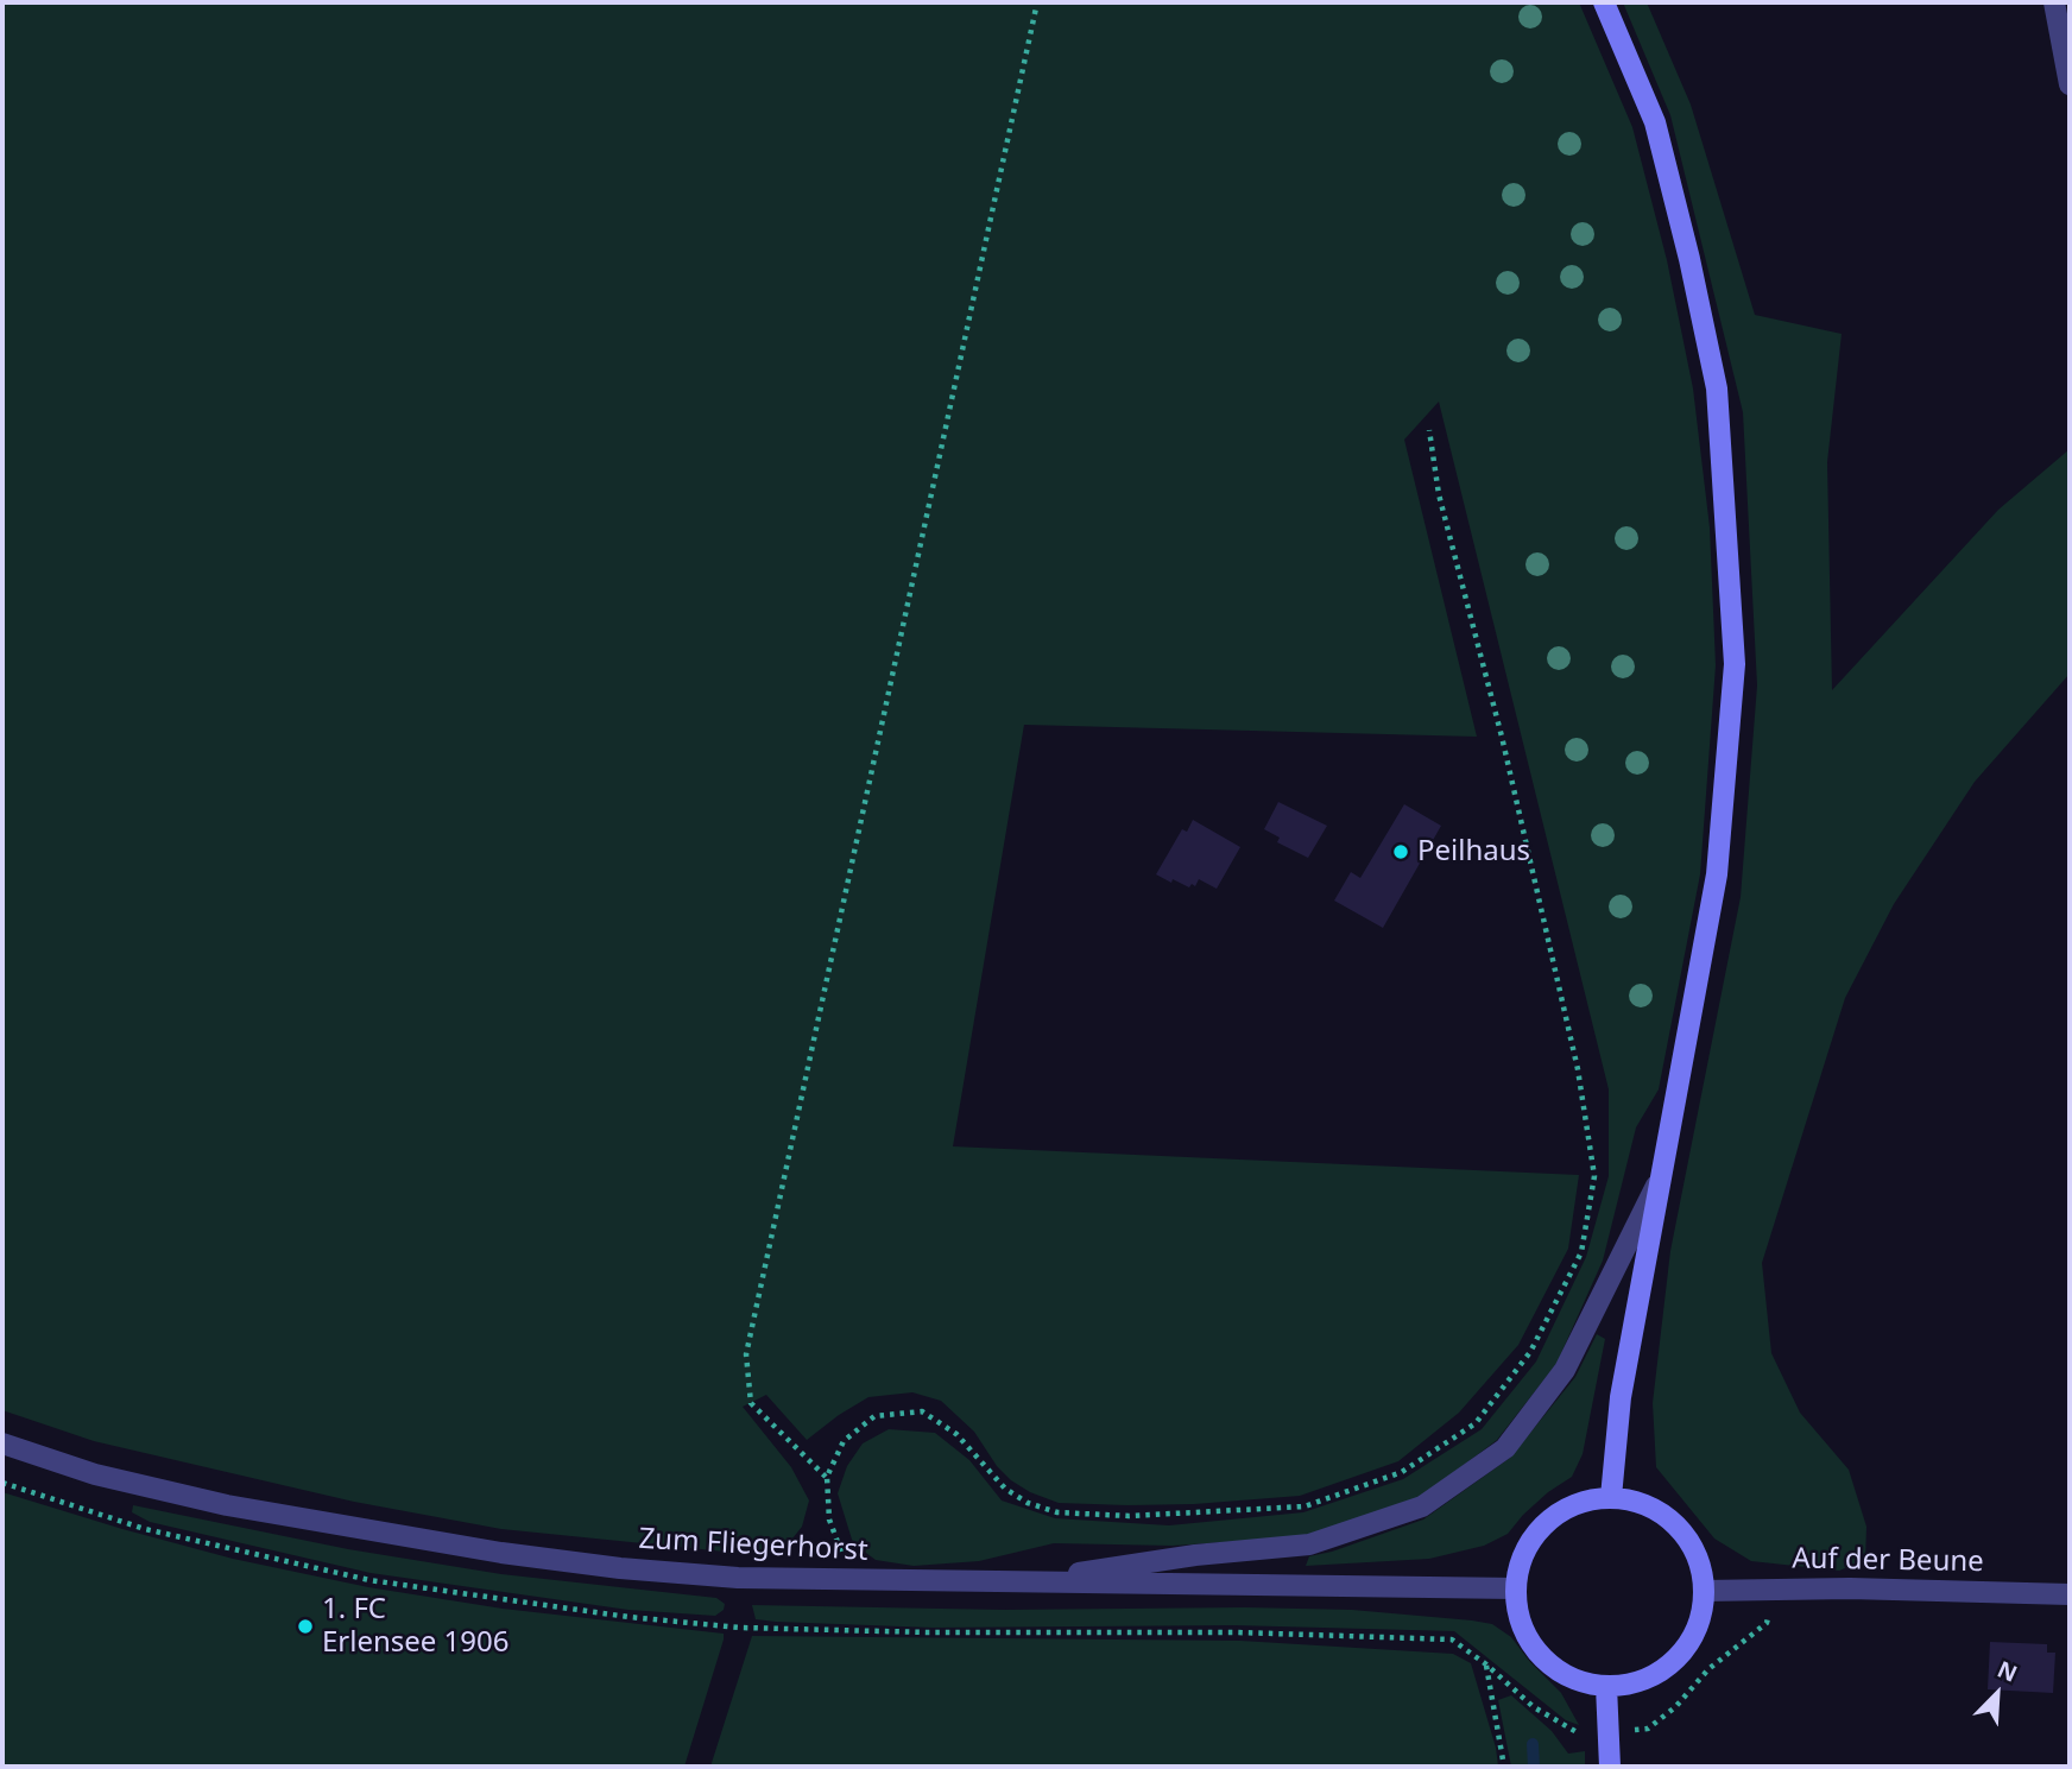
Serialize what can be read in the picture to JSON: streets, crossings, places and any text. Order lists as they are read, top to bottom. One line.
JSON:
{"streets":{"street":["Zum Fliegerhorst","Auf der Beune"]},"crossings":[["Zum Fliegerhorst","Auf der Beune"]],"places":["Peilhaus","1. FC Erlensee 1906"],"north":"top right"}
